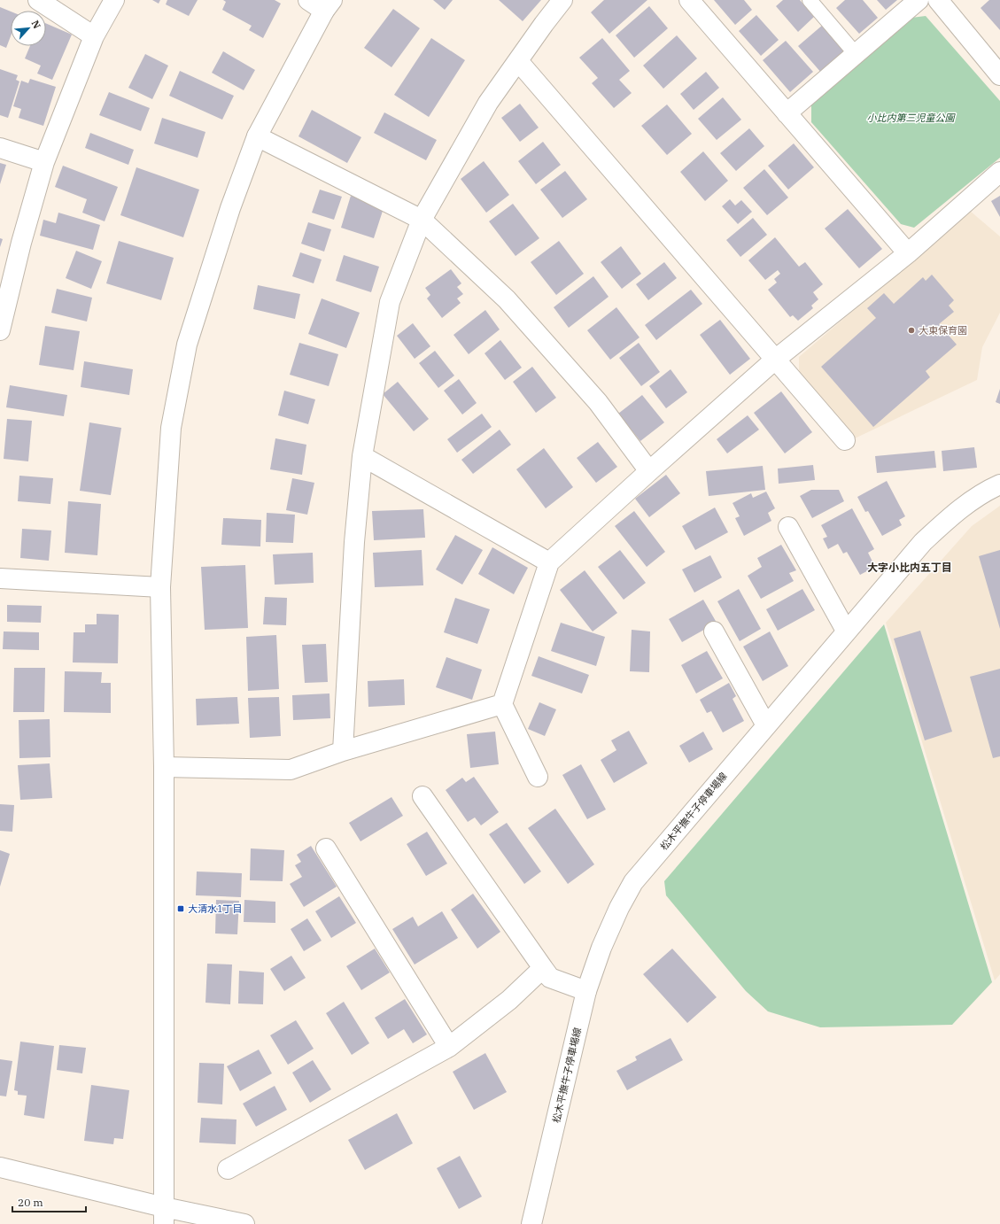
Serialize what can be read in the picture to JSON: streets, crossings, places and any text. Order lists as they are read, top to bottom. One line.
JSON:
{"streets":{"street":["松木平撫牛子停車場線"]},"districts":["大字小比内五丁目"],"parks":["小比内第三児童公園"],"places":{"other":["大東保育園"],"transit":["大清水1丁目"]},"scale_bar":"20 m","north":"top right"}
